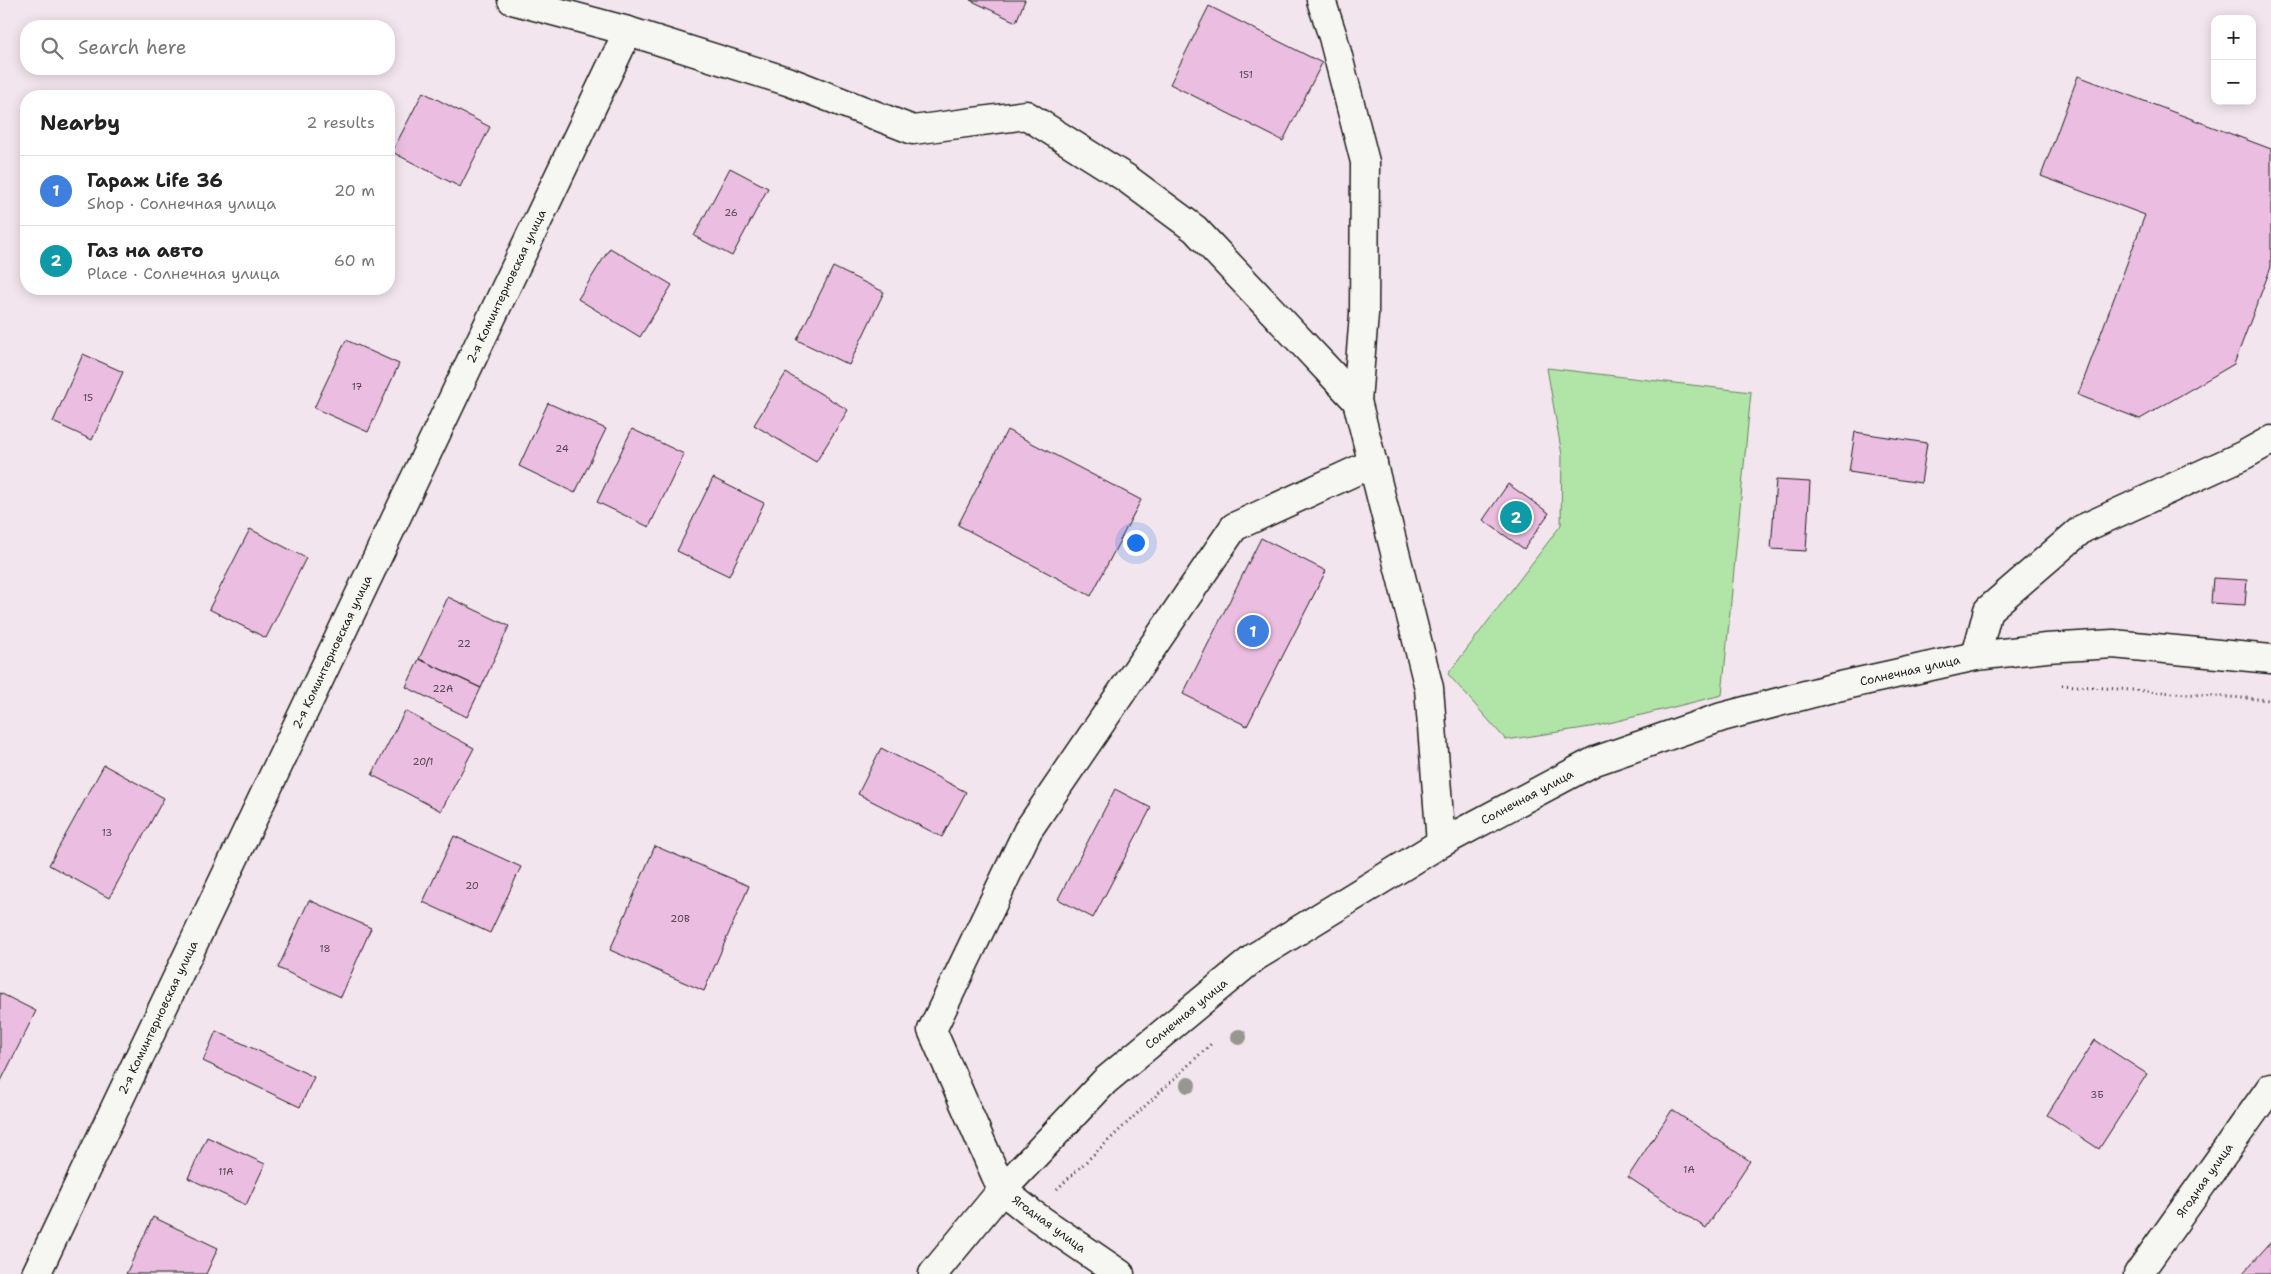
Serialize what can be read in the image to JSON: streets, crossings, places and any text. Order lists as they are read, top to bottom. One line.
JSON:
{"streets":{"street":["2-я Коминтерновская улица","Солнечная улица","Ягодная улица"]},"crossings":[["Солнечная улица","Ягодная улица"]],"house_numbers":["151","26","17","15","24","22","22А","20/1","13","20","20В","18","3Б","1А","11А"],"page":{"map_buttons":["+","−"],"search":"Search here","heading":["Nearby","2 results"],"list":[{"mark":"1","name":"Гараж Life 36","note":"Shop · Солнечная улица","value":"20 m"},{"mark":"2","name":"Газ на авто","note":"Place · Солнечная улица","value":"60 m"}],"pins":["2","1"]}}
